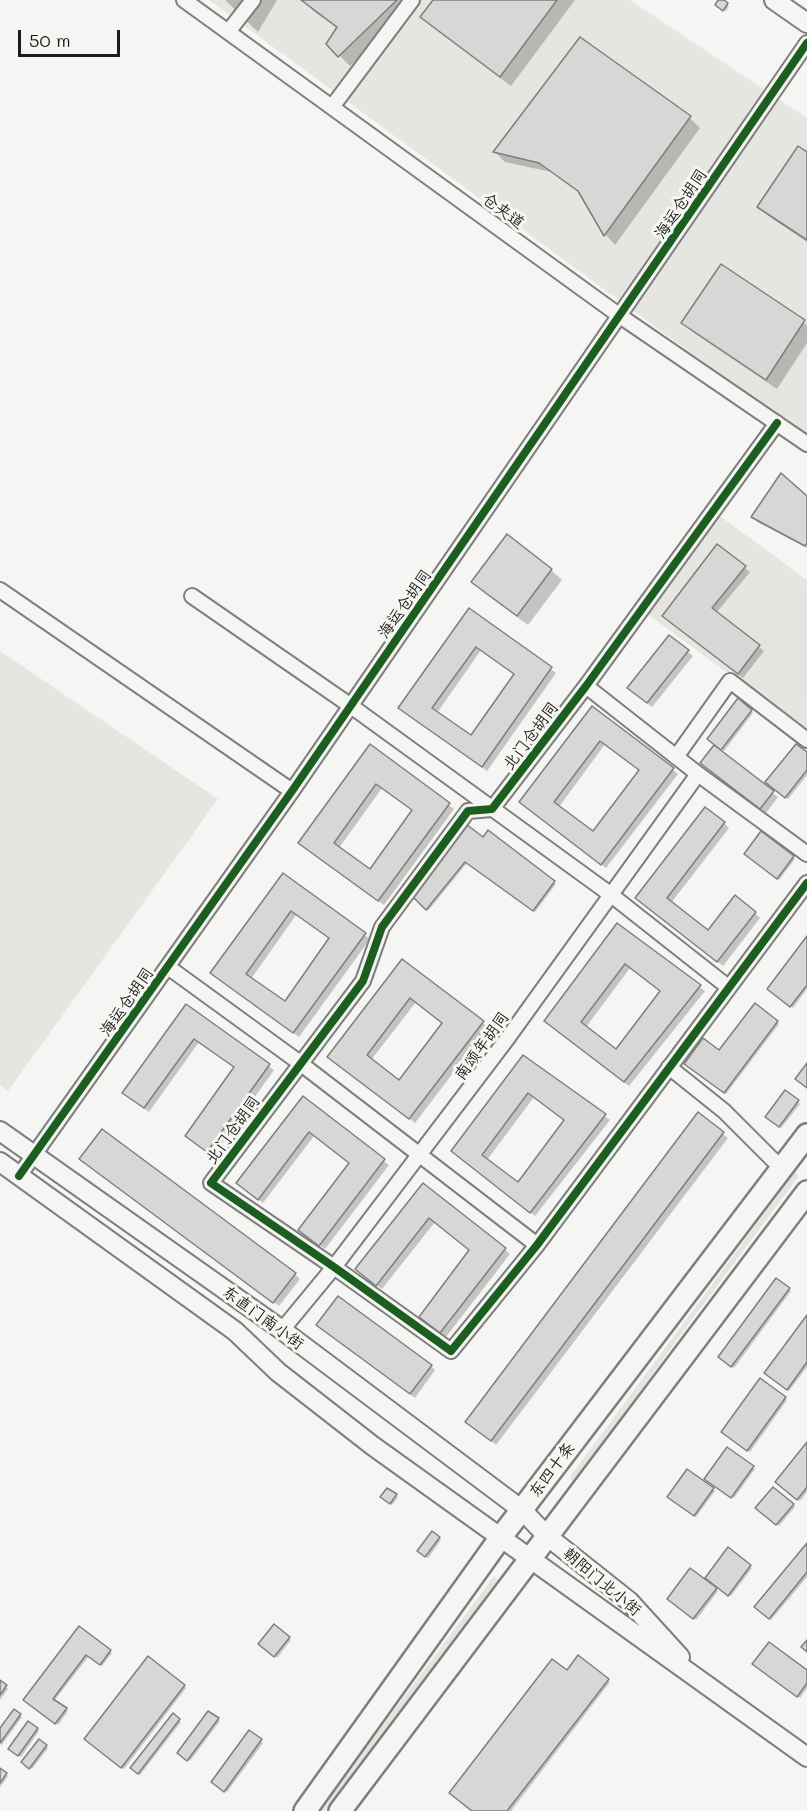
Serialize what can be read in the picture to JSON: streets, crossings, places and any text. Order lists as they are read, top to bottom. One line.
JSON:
{"streets":{"main road":["东直门南小街","东四十条","朝阳门北小街"],"street":["海运仓胡同","仓夹道","北门仓胡同","南颂年胡同"]},"crossings":[["海运仓胡同","仓夹道"],["海运仓胡同","东直门南小街"],["仓夹道","北门仓胡同"],["北门仓胡同","南颂年胡同"],["南颂年胡同","东直门南小街"],["东直门南小街","东四十条"],["东直门南小街","朝阳门北小街"]],"scale_bar":"50 m"}
